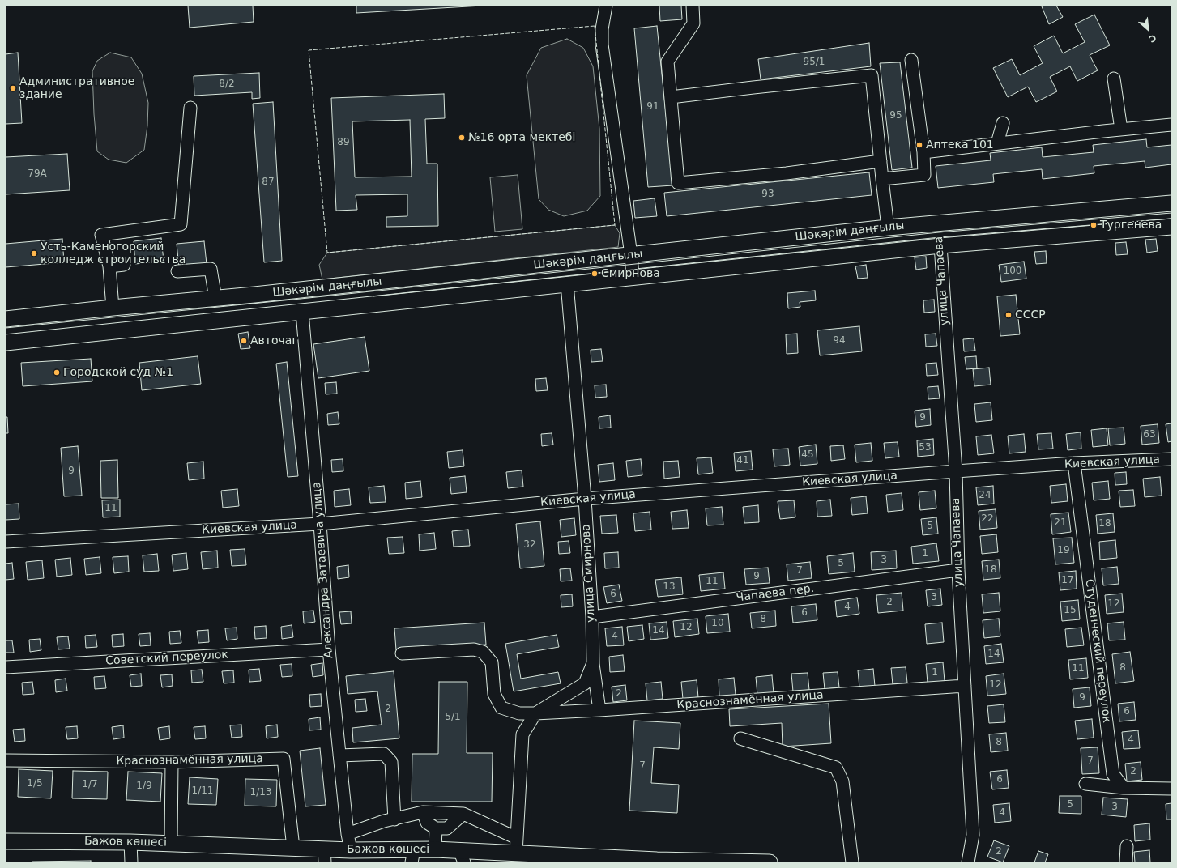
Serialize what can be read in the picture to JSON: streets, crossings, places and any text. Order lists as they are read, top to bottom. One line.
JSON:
{"streets":{"main road":["Шәкәрім даңғылы","улица Чапаева","Александра Затаевича улица","улица Смирнова","Бажов көшесі"],"street":["Киевская улица","Чапаева пер.","Студенческий переулок","Советский переулок","Краснознамённая улица"]},"crossings":[["Шәкәрім даңғылы","улица Чапаева"],["Шәкәрім даңғылы","Александра Затаевича улица"],["Шәкәрім даңғылы","улица Смирнова"],["улица Чапаева","Киевская улица"],["улица Чапаева","Чапаева пер."],["улица Чапаева","Краснознамённая улица"],["Киевская улица","Александра Затаевича улица"],["Киевская улица","улица Смирнова"],["Киевская улица","Студенческий переулок"],["Александра Затаевича улица","Советский переулок"],["Александра Затаевича улица","Бажов көшесі"],["улица Смирнова","Чапаева пер."],["улица Смирнова","Краснознамённая улица"],["улица Смирнова","Бажов көшесі"],["Краснознамённая улица","Бажов көшесі"]],"places":["Административное здание","№16 орта мектебі","Аптека 101","Тургенева","Усть-Каменогорский колледж строительства","Смирнова","СССР","Авточаг","Городской суд №1"],"house_numbers":["95/1","8/2","91","95","89","79А","87","93","100","94","9","63","53","45","41","9","24","11","22","21","18","5","32","19","1","3","5","18","7","9","17","11","13","6","3","2","12","4","15","6","8","10","12","14","4","14","8","11","1","12","2","9","2","6","5/1","4","8","7","7","2","6","1/5","1/7","1/9","1/11","1/13","5","3","4","2"],"north":"bottom right"}
